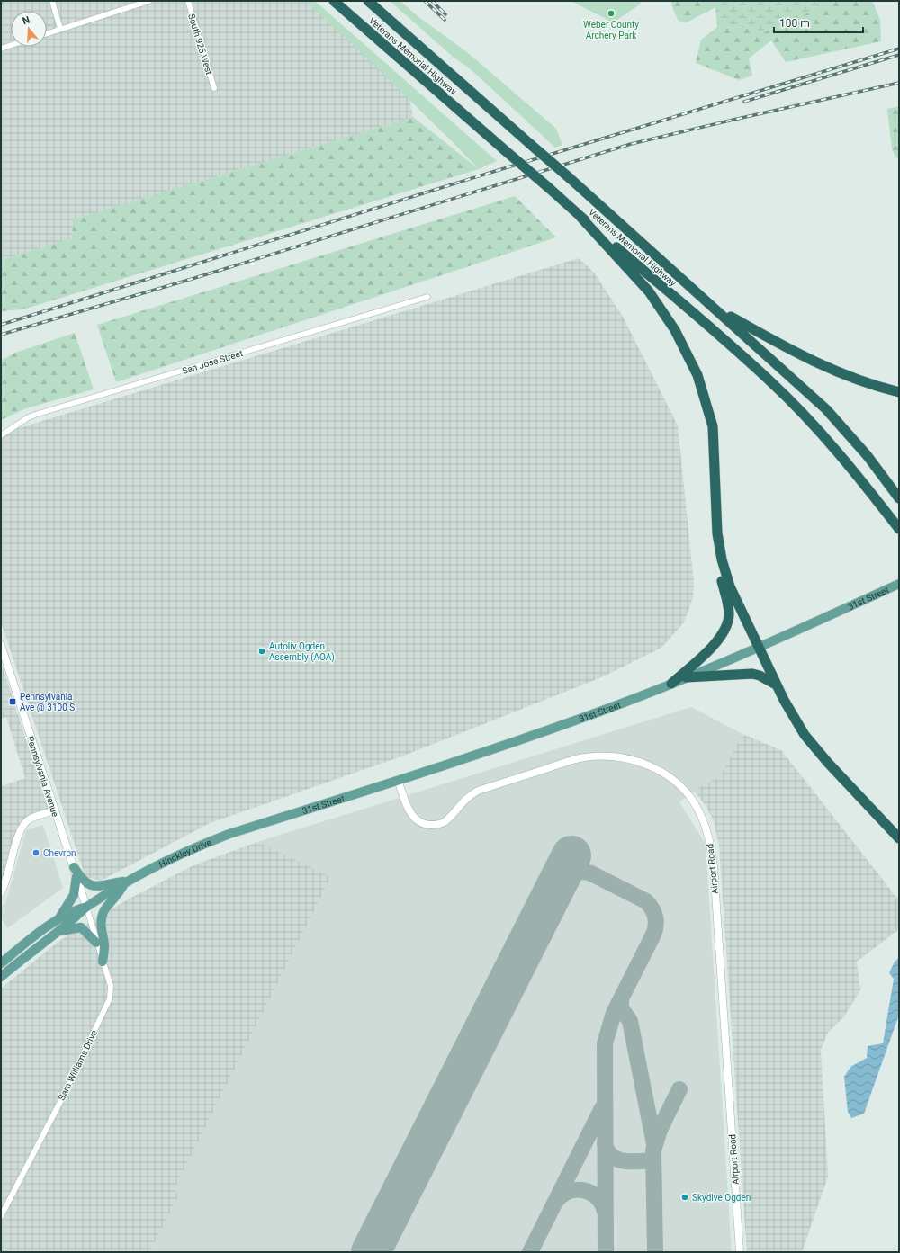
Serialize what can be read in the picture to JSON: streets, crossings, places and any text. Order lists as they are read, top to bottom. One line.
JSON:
{"streets":{"highway":["Veterans Memorial Highway"],"main road":["31st Street","Hinckley Drive"],"street":["South 925 West","San Jose Street","Pennsylvania Avenue","Airport Road","Sam Williams Drive"]},"crossings":[["31st Street","Hinckley Drive"],["31st Street","Airport Road"],["Pennsylvania Avenue","Hinckley Drive"],["Pennsylvania Avenue","Sam Williams Drive"],["Hinckley Drive","Sam Williams Drive"]],"places":{"other":["Weber County Archery Park","Autoliv Ogden Assembly (AOA)","Chevron","Skydive Ogden"],"transit":["Pennsylvania Ave @ 3100 S"]},"scale_bar":"100 m","north":"top"}
